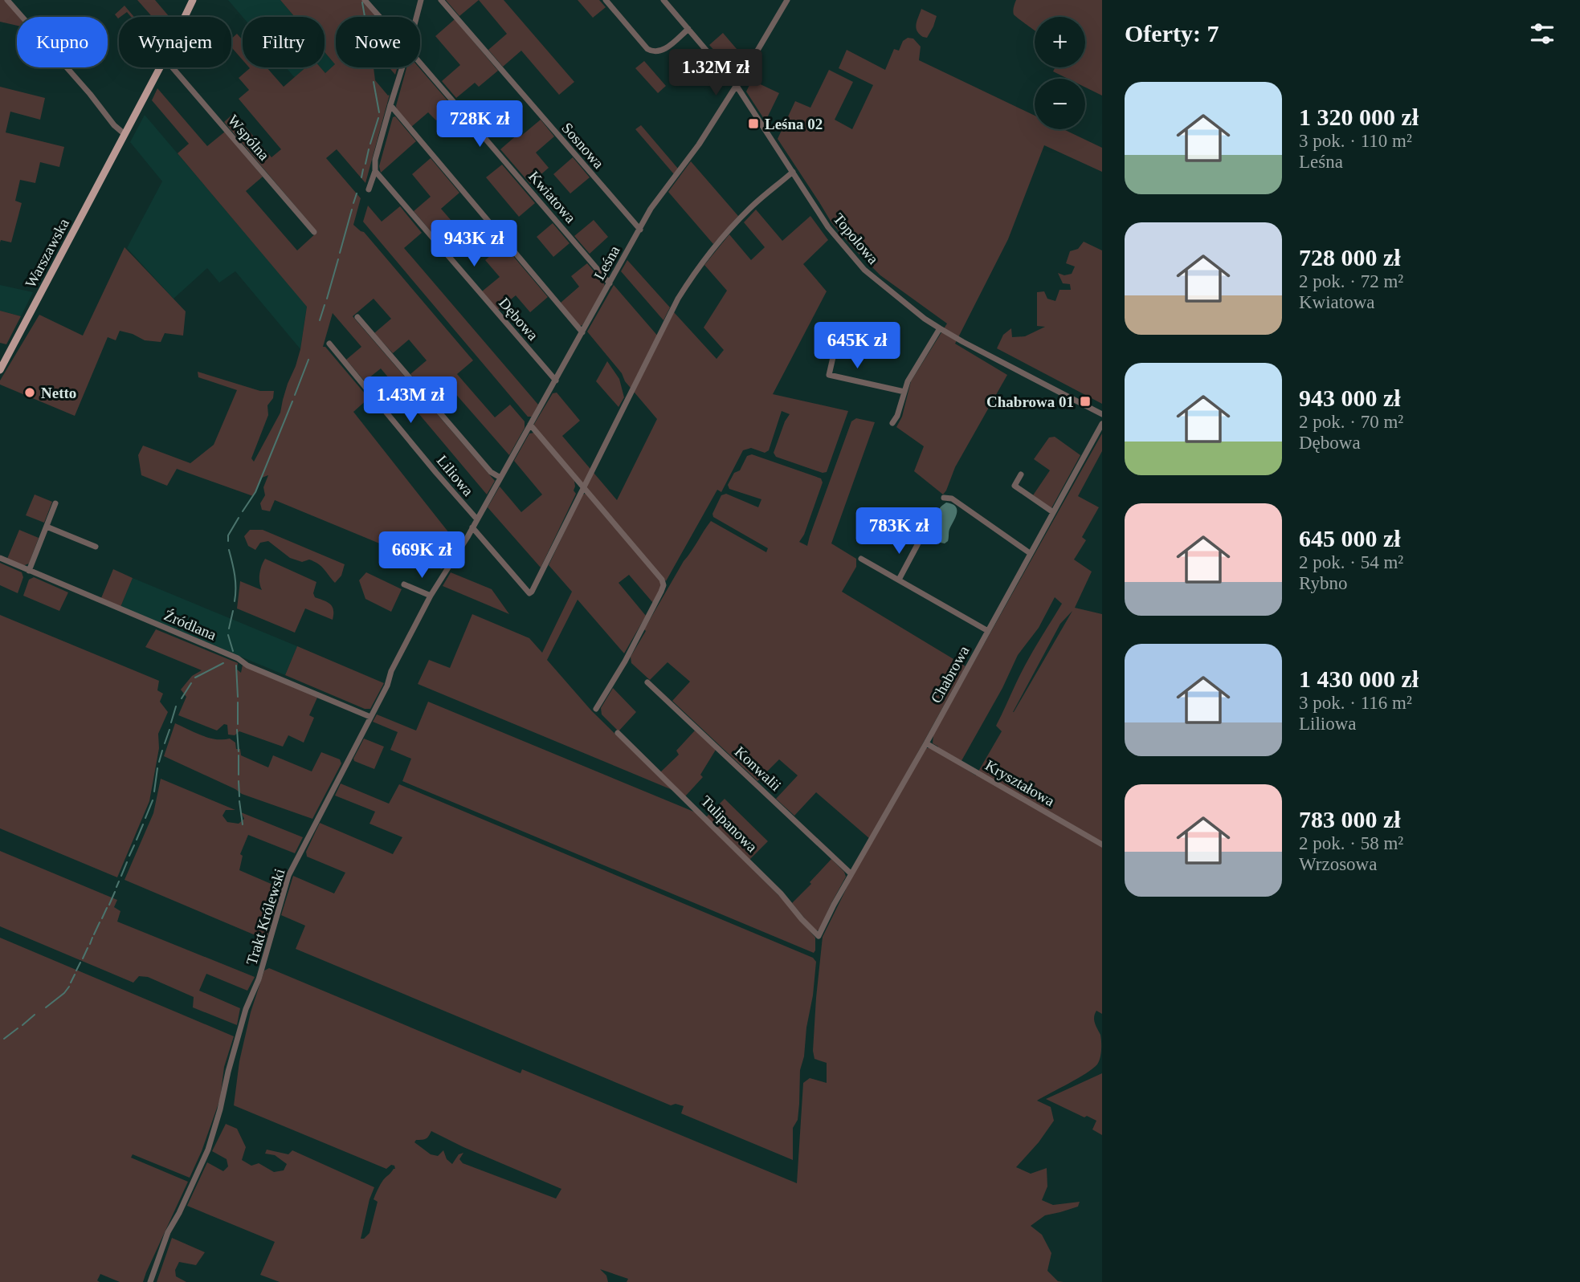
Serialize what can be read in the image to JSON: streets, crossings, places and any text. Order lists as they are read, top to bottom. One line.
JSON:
{"streets":{"main road":["Warszawska"],"street":["Wspólna","Sosnowa","Kwiatowa","Topolowa","Leśna","Dębowa","Liliowa","Źródlana","Chabrowa","Konwalii","Kryształowa","Tulipanowa","Trakt Królewski"]},"crossings":[["Sosnowa","Leśna"],["Kwiatowa","Leśna"],["Topolowa","Leśna"],["Leśna","Dębowa"],["Leśna","Liliowa"],["Leśna","Trakt Królewski"],["Źródlana","Trakt Królewski"],["Chabrowa","Konwalii"],["Chabrowa","Kryształowa"],["Chabrowa","Tulipanowa"]],"places":{"transit":["Leśna 02","Chabrowa 01"],"other":["Netto"]},"page":{"heading":"Oferty: 7","map_buttons":["+","−"],"chip":["Kupno","Wynajem","Filtry","Nowe"],"price":["1.32M zł","728K zł","943K zł","645K zł","1.43M zł","783K zł","669K zł"],"list":[{"name":"1 320 000 zł","note":"3 pok. · 110 m² · Leśna"},{"name":"728 000 zł","note":"2 pok. · 72 m² · Kwiatowa"},{"name":"943 000 zł","note":"2 pok. · 70 m² · Dębowa"},{"name":"645 000 zł","note":"2 pok. · 54 m² · Rybno"},{"name":"1 430 000 zł","note":"3 pok. · 116 m² · Liliowa"},{"name":"783 000 zł","note":"2 pok. · 58 m² · Wrzosowa"}]}}
